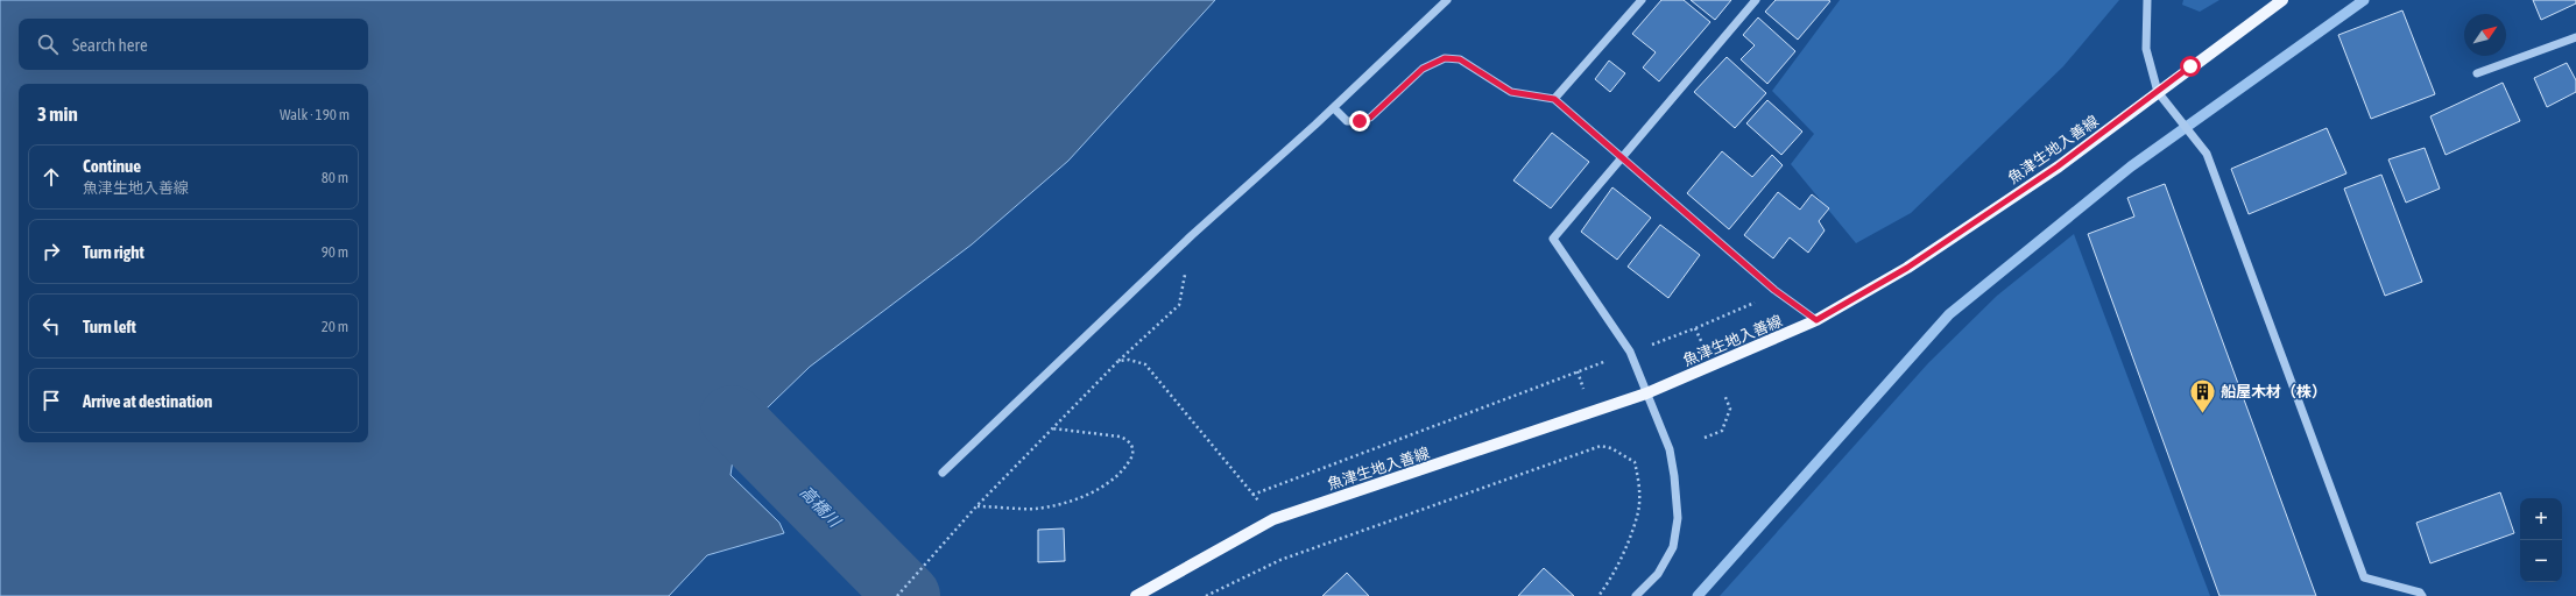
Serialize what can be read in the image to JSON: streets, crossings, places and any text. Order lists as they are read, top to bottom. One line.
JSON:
{"streets":{"main road":["魚津生地入善線"]},"water":["高橋川"],"places":{"building":["船屋木材（株）"]},"north":"top right","page":{"search":"Search here","heading":["3 min","Walk · 190 m"],"list":[["Continue","魚津生地入善線","80 m"],["Turn right","90 m"],["Turn left","20 m"],"Arrive at destination"],"map_buttons":["+","−"]}}
